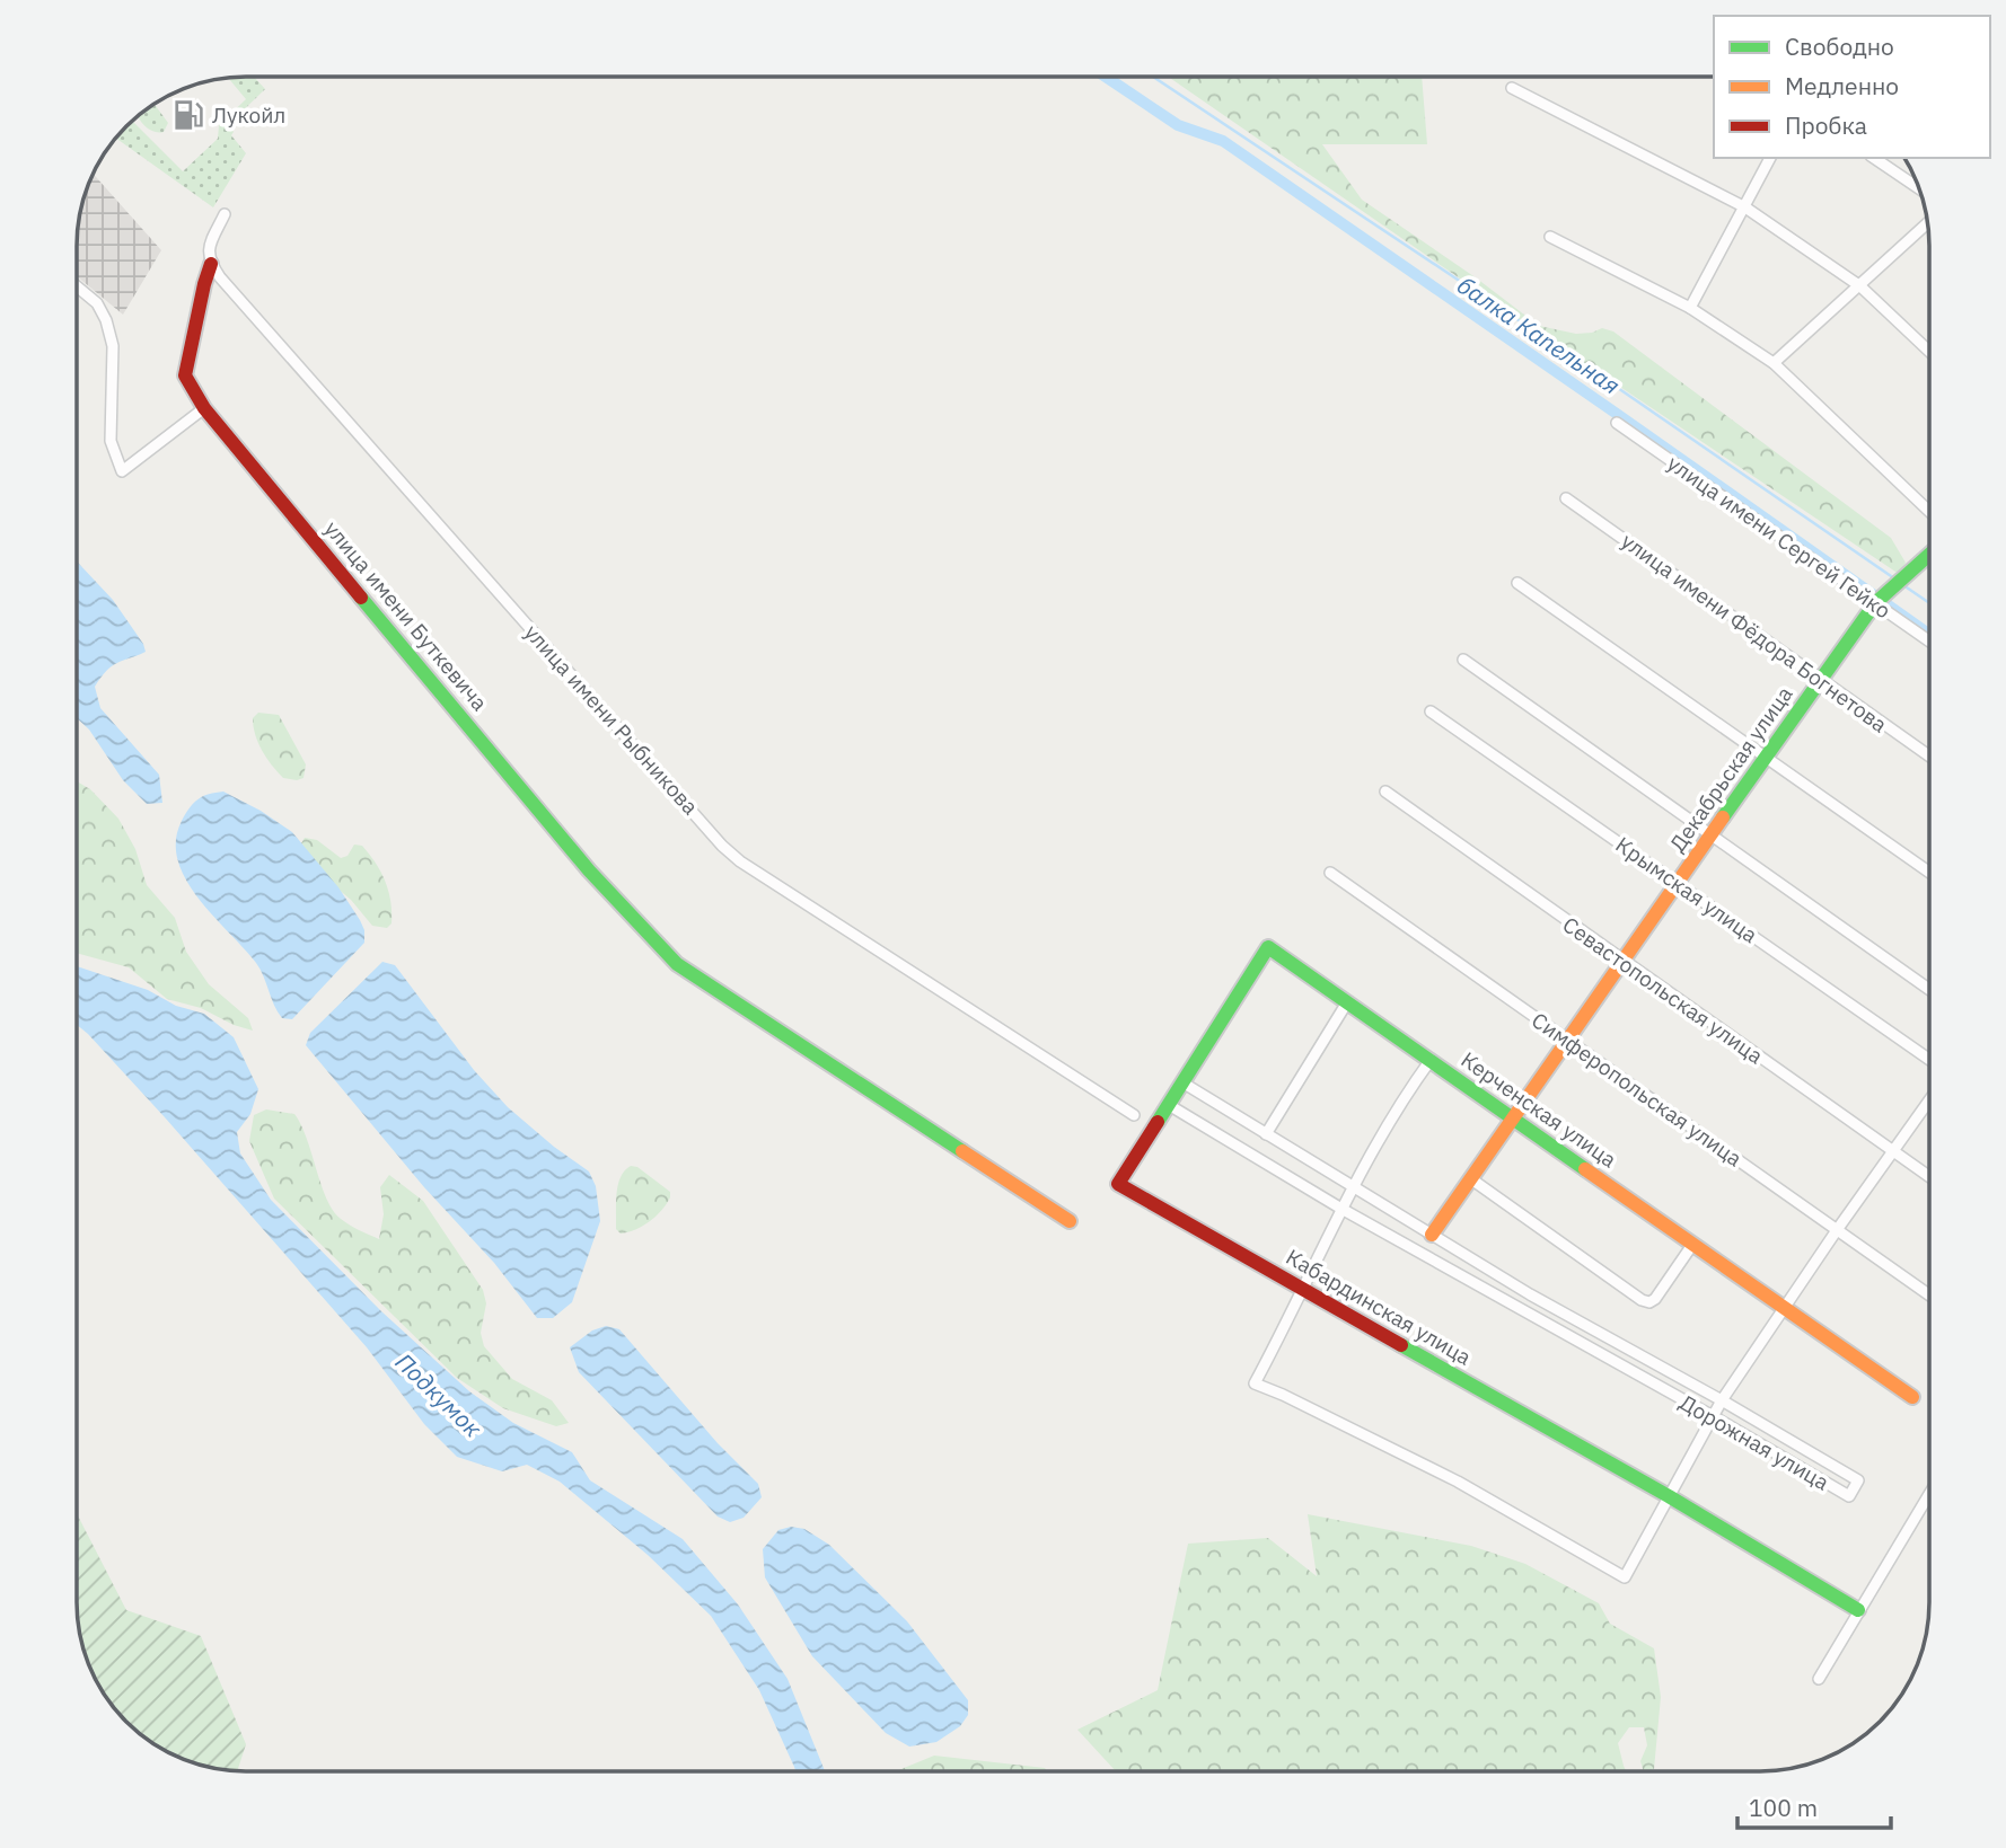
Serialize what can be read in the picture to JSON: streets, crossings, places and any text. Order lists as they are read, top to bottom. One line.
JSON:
{"streets":{"street":["улица имени Сергей Гейко","улица имени Буткевича","улица имени Фёдора Богнетова","улица имени Рыбникова","Декабрьская улица","Крымская улица","Севастопольская улица","Симферопольская улица","Керченская улица","Кабардинская улица","Дорожная улица"]},"crossings":[["улица имени Сергей Гейко","Декабрьская улица"],["улица имени Буткевича","улица имени Рыбникова"],["улица имени Фёдора Богнетова","Декабрьская улица"],["Декабрьская улица","Крымская улица"],["Декабрьская улица","Севастопольская улица"],["Декабрьская улица","Симферопольская улица"],["Декабрьская улица","Керченская улица"],["Декабрьская улица","Дорожная улица"],["Керченская улица","Кабардинская улица"],["Кабардинская улица","Дорожная улица"]],"water":["балка Капельная","Подкумок"],"places":{"fuel station":["Лукойл"]},"legend":["Свободно","Медленно","Пробка"],"scale_bar":"100 m"}
